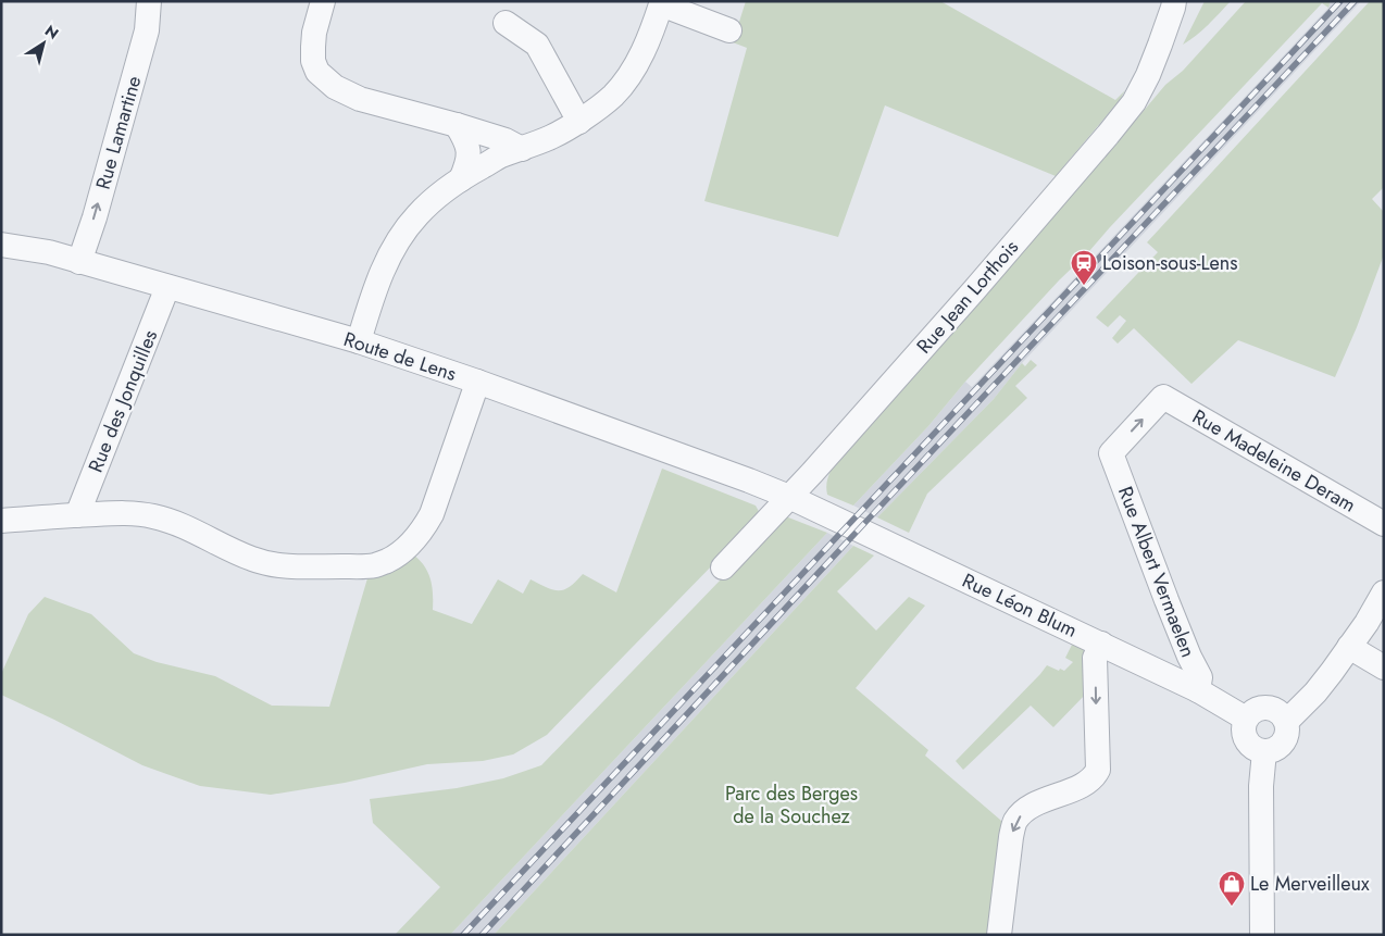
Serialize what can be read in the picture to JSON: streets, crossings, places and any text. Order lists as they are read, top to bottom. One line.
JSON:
{"streets":{"street":["Rue Lamartine","Rue Jean Lorthois","Route de Lens","Rue des Jonquilles","Rue Madeleine Deram","Rue Albert Vermaelen","Rue Léon Blum"]},"crossings":[["Rue Lamartine","Route de Lens"],["Rue Jean Lorthois","Route de Lens"],["Rue Jean Lorthois","Rue Léon Blum"],["Route de Lens","Rue des Jonquilles"],["Route de Lens","Rue Léon Blum"],["Rue Madeleine Deram","Rue Albert Vermaelen"],["Rue Albert Vermaelen","Rue Léon Blum"]],"one_way":["Rue Lamartine","Rue Albert Vermaelen"],"parks":["Parc des Berges de la Souchez"],"places":{"station":["Loison-sous-Lens"],"shop":["Le Merveilleux"]},"north":"top right"}
